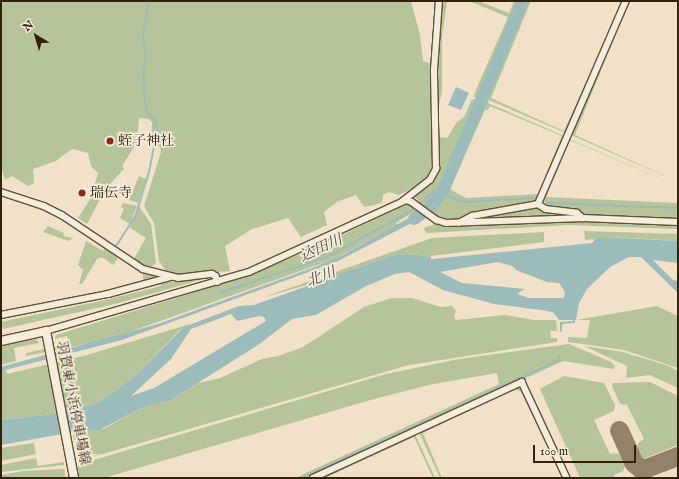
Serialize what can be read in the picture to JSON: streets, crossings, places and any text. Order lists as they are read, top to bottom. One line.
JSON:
{"streets":{"main road":["羽賀東小浜停車場線"]},"water":["込田川","北川"],"places":["蛭子神社","瑞伝寺"],"scale_bar":"100 m","north":"top left"}
